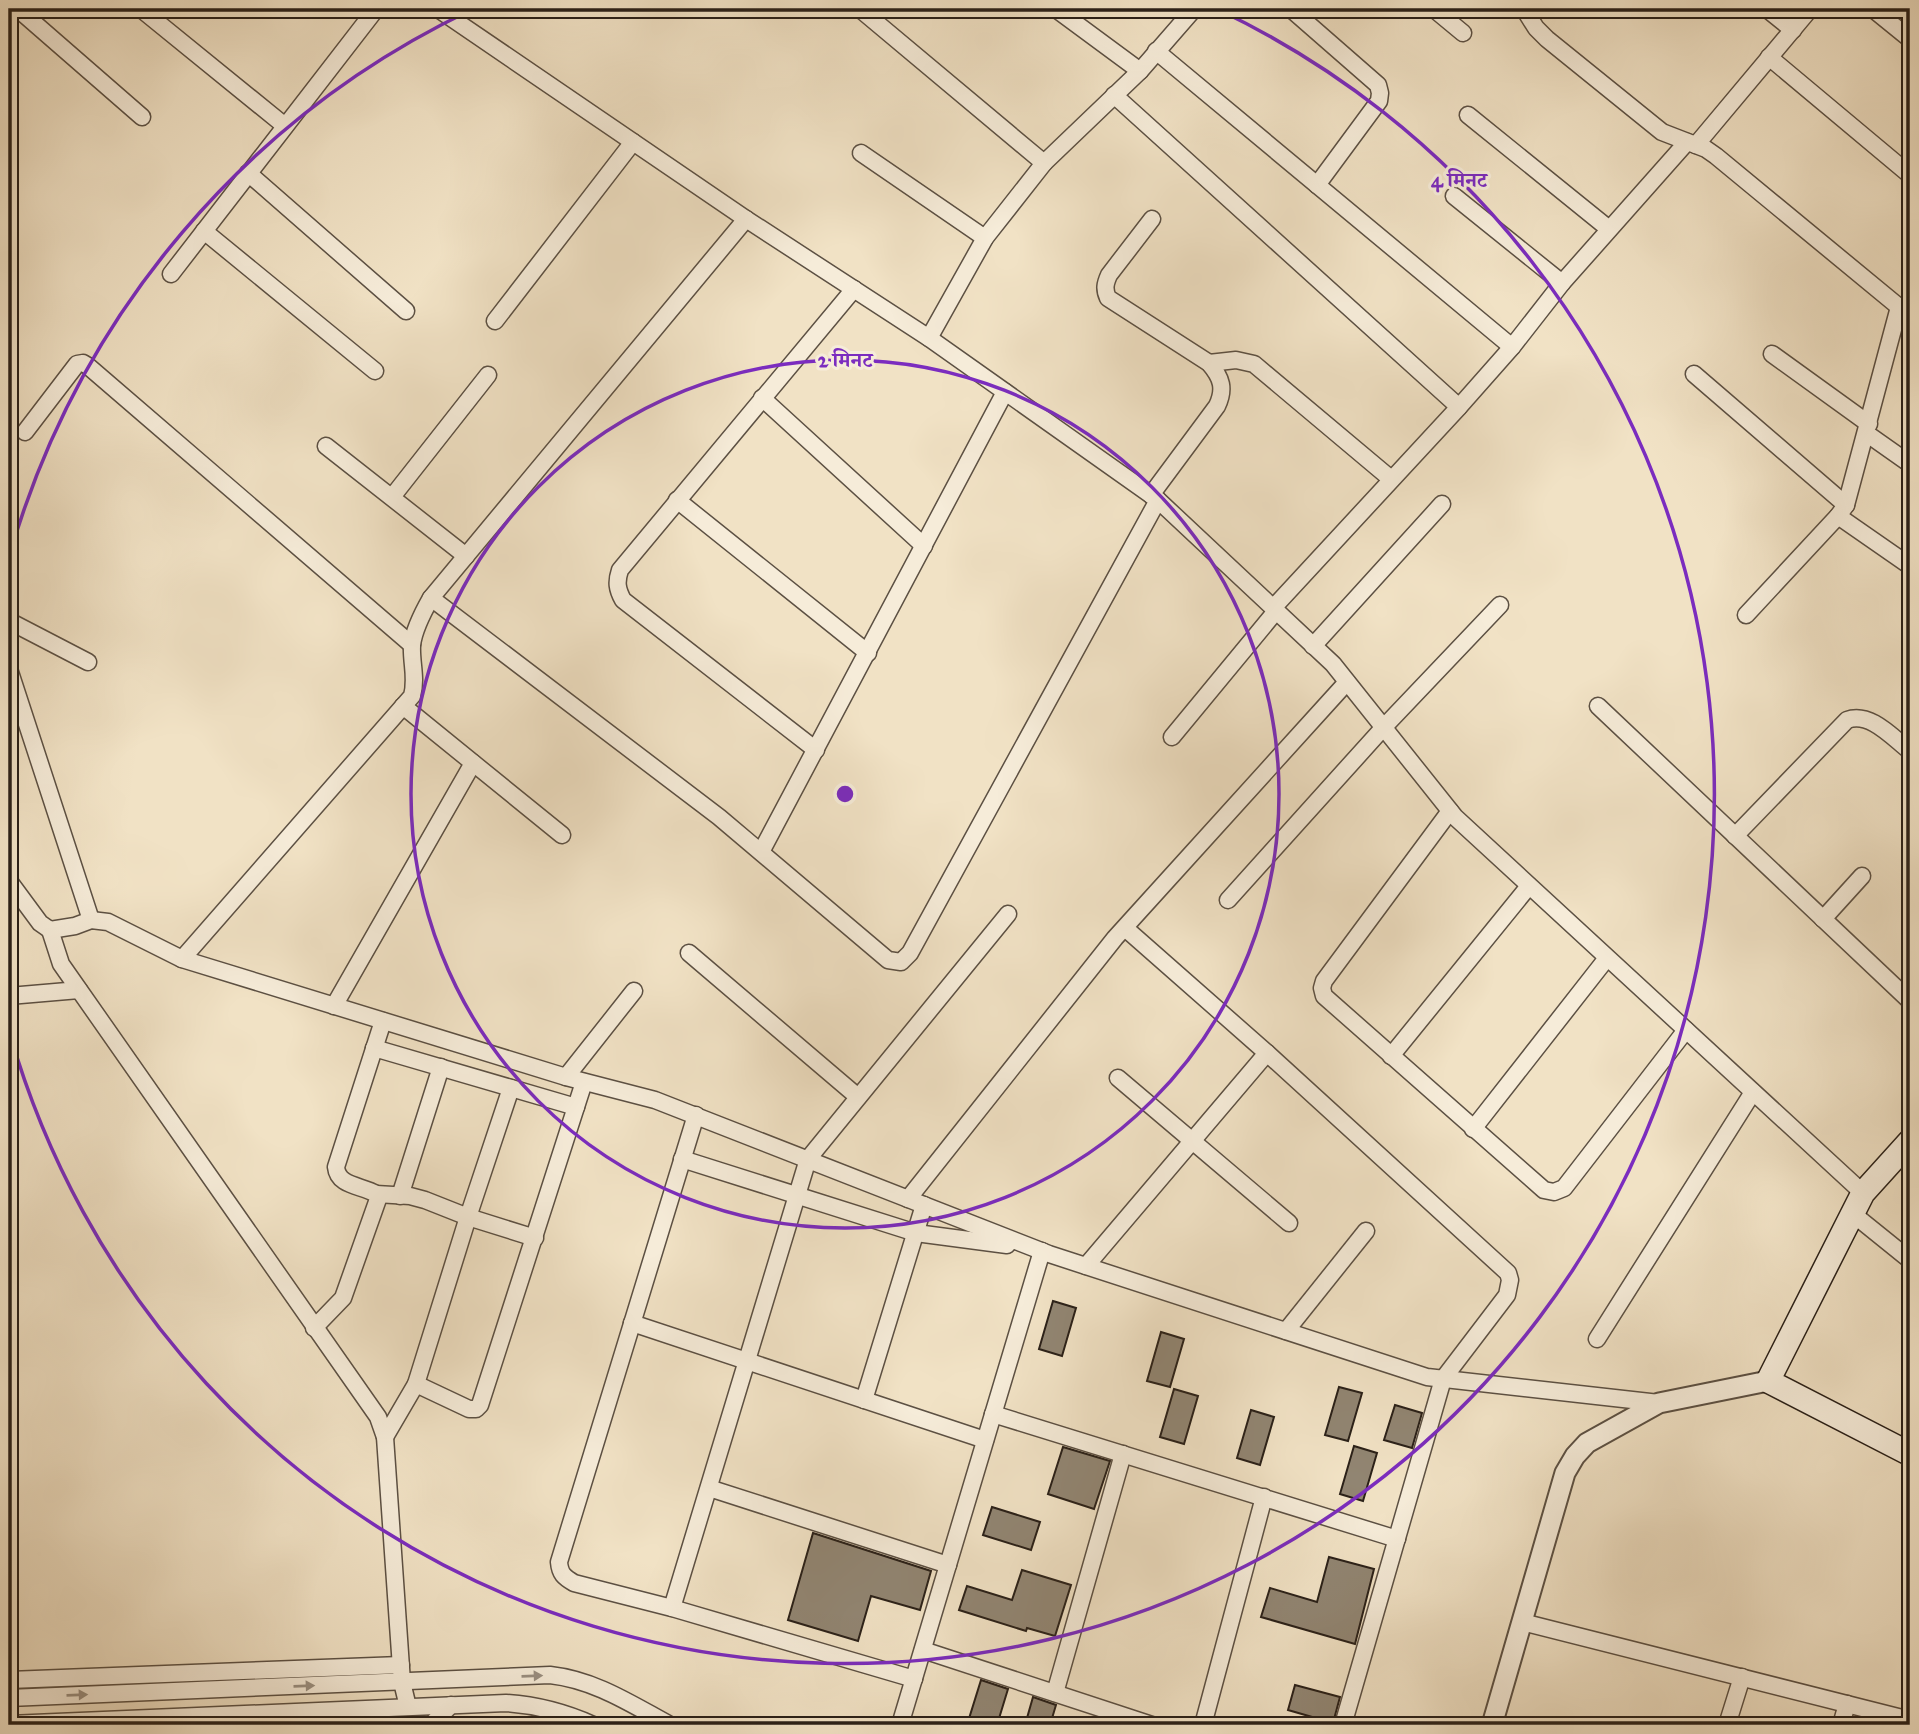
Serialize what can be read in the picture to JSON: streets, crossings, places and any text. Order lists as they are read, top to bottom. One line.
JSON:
{"rings":["4 मिनट","2 मिनट"]}
